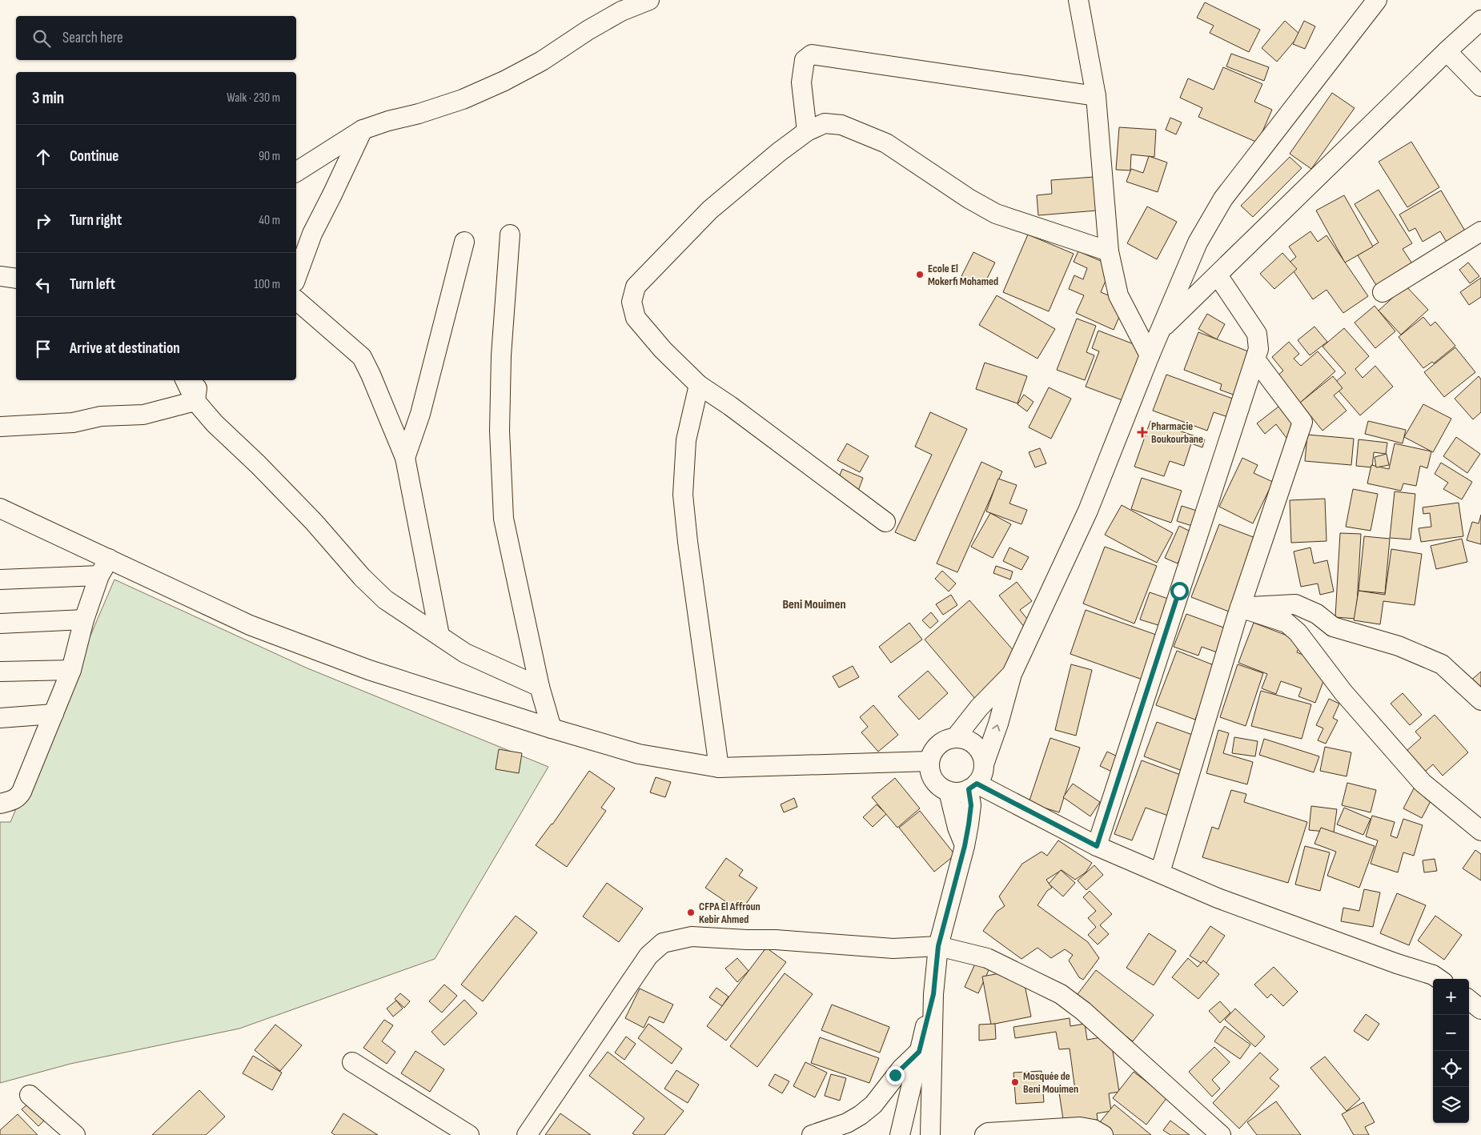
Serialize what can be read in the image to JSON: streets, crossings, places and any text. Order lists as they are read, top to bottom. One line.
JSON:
{"districts":["Beni Mouimen"],"places":{"other":["Ecole El Mokerfi Mohamed","CFPA El Affroun Kebir Ahmed","Mosquée de Beni Mouimen"],"health":["Pharmacie Boukourbane"]},"page":{"search":"Search here","heading":["3 min","Walk · 230 m"],"list":[["Continue","90 m"],["Turn right","40 m"],["Turn left","100 m"],"Arrive at destination"],"map_buttons":["+","−"]}}
